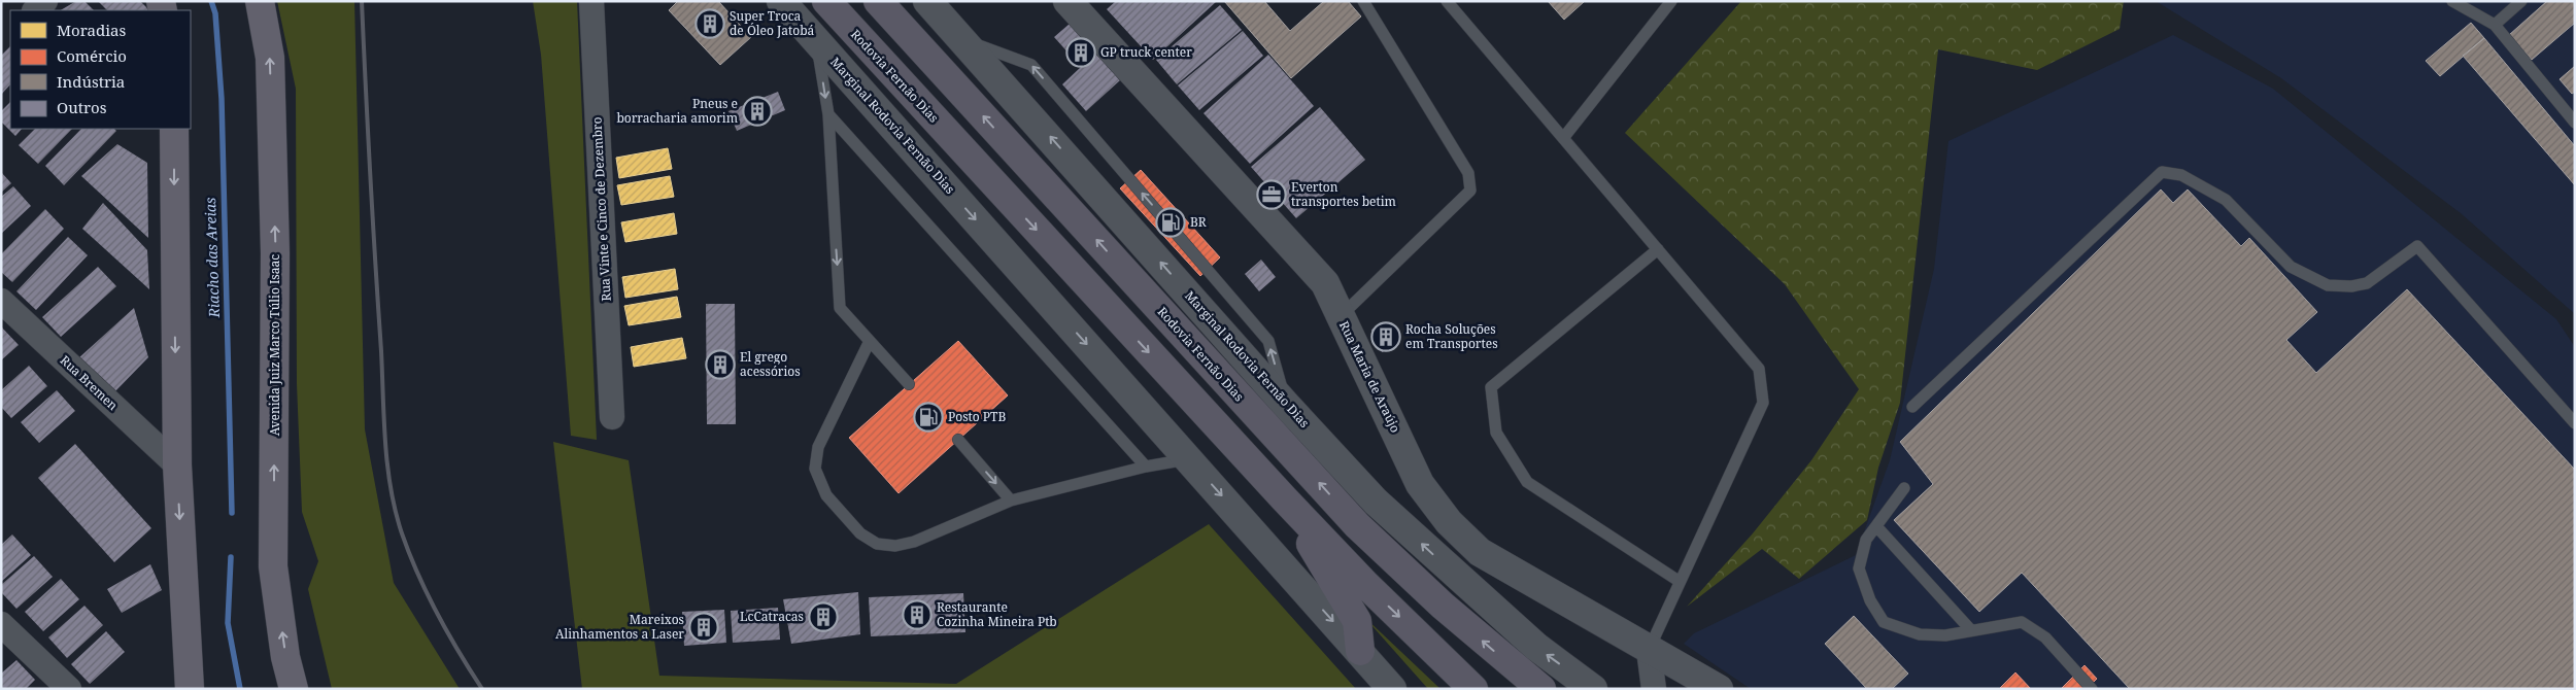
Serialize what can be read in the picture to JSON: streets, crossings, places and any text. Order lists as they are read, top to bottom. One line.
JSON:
{"streets":{"highway":["Rodovia Fernão Dias"],"main road":["Marginal Rodovia Fernão Dias","Avenida Juiz Marco Túlio Isaac","Rua Maria de Araújo"],"street":["Rua Vinte e Cinco de Dezembro","Rua Bremen"]},"water":["Riacho das Areias"],"places":{"building":["Super Troca de Óleo Jatobá","GP truck center","Pneus e borracharia amorim","Rocha Soluções em Transportes","El grego acessórios","Restaurante Cozinha Mineira Ptb","LcCatracas","Mareixos Alinhamentos a Laser"],"office":["Everton transportes betim"],"fuel station":["BR","Posto PTB"]},"legend":["Moradias","Comércio","Indústria","Outros"]}
